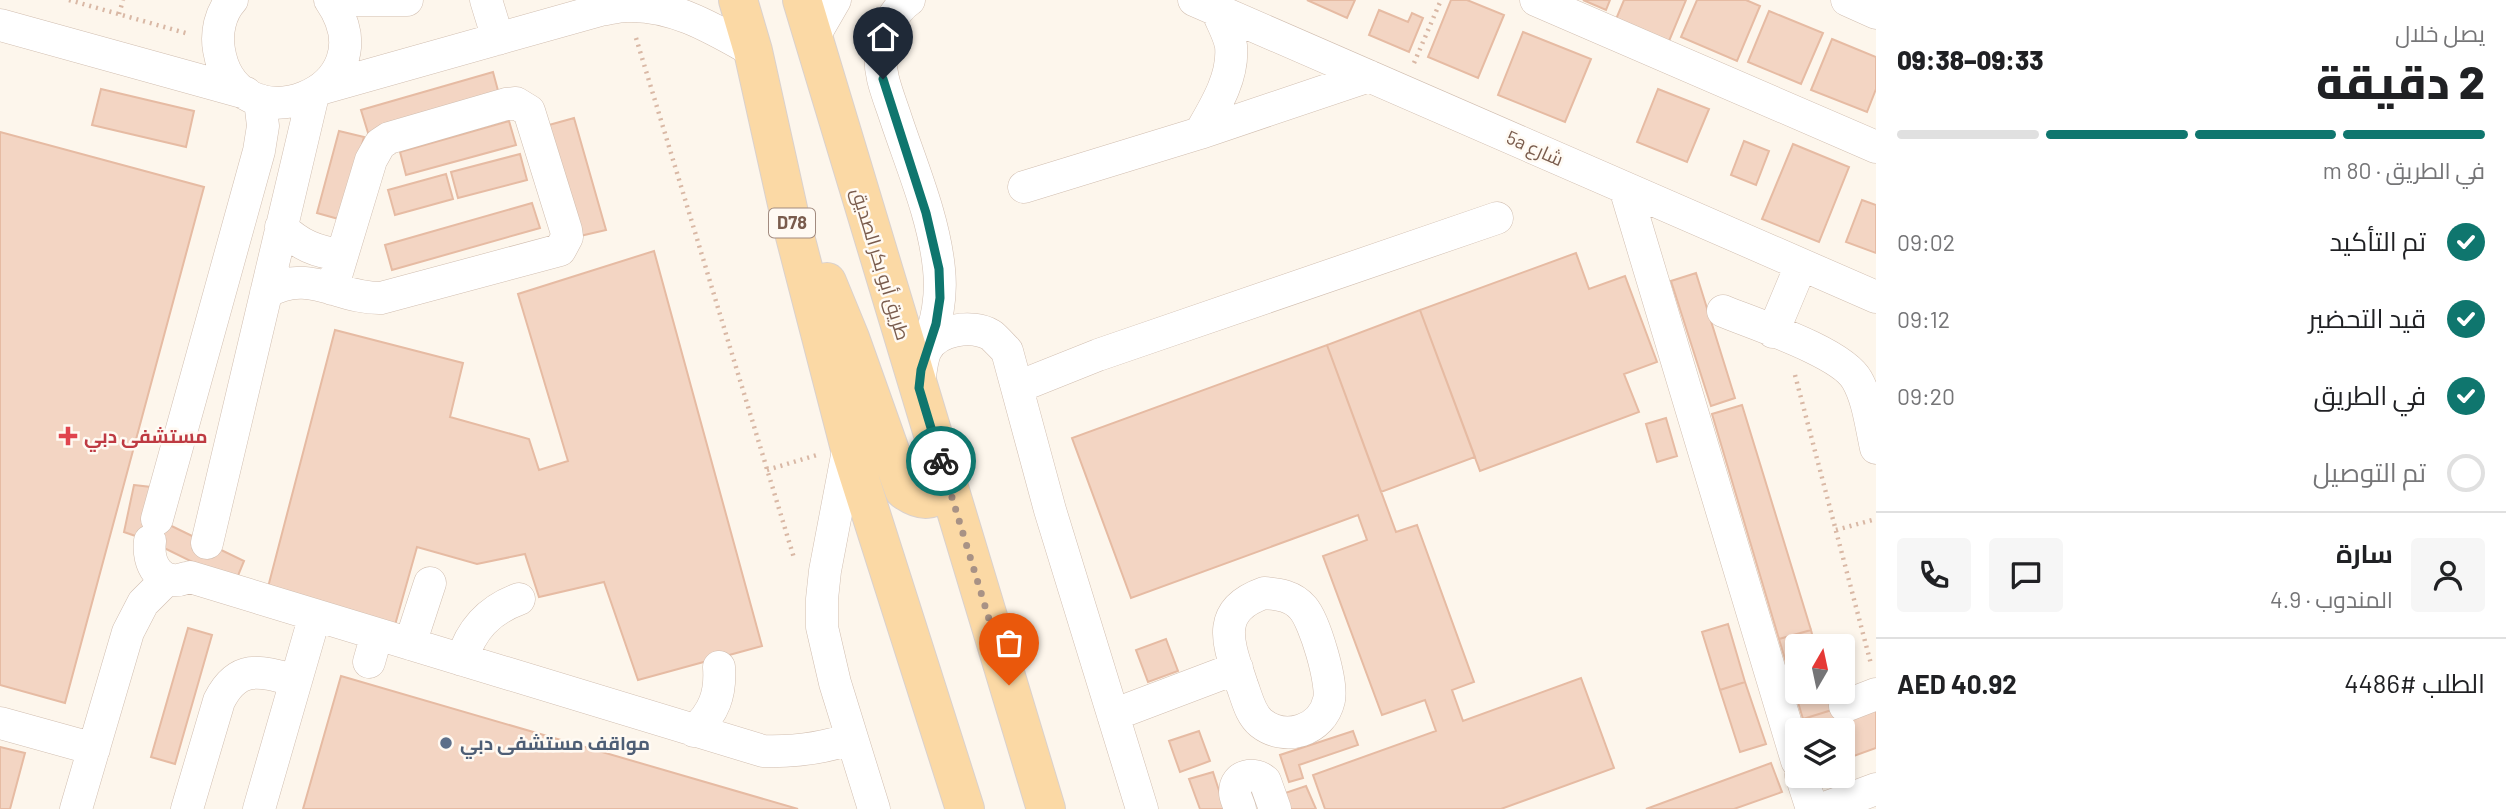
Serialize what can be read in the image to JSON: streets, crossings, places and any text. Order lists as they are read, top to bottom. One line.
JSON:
{"streets":{"main road":["D78","طريق أبو بكر الصديق"],"street":["5a شارع"]},"places":{"health":["مستشفى دبي"],"other":["مواقف مستشفى دبي"]},"north":"top","page":{"heading":["2 دقيقة","يصل خلال","09:33–09:38"],"panel":["سارة","المندوب · 4.9","الطلب #4486","AED 40.92"],"bar":"في الطريق · 80 m","list":[["تم التأكيد","09:02"],["قيد التحضير","09:12"],["في الطريق","09:20"],"تم التوصيل"]}}
